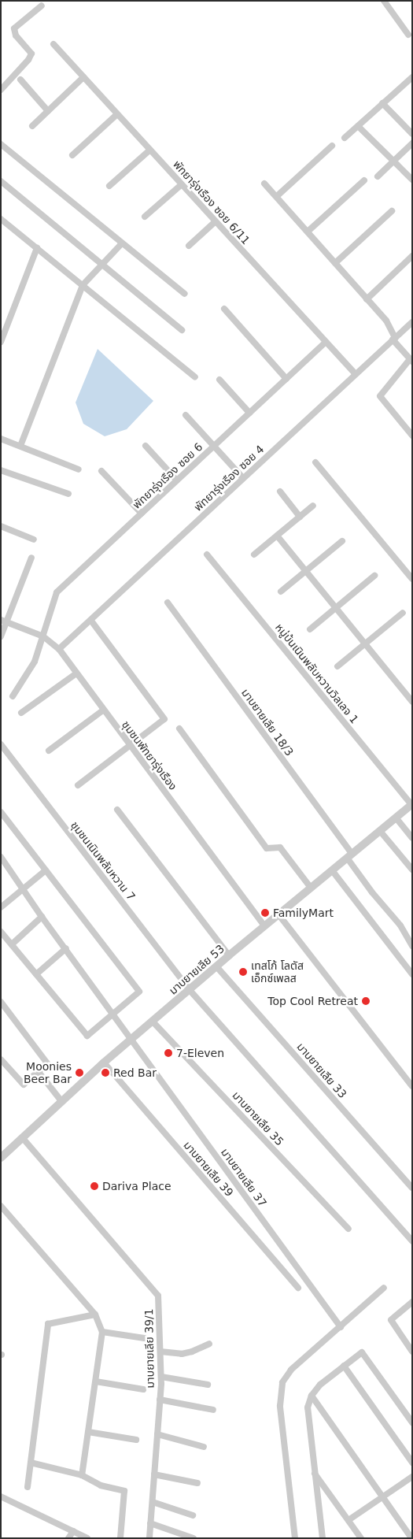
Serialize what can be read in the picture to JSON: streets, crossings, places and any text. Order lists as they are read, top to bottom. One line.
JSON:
{"streets":{"street":["พัทยารุ่งเรือง ซอย 6/11","พัทยารุ่งเรือง ซอย 6","พัทยารุ่งเรือง ซอย 4","หมู่บ้นเนินพลับหวานวิลเลจ 1","มาบยายเลีย 18/3","ชุมชนพัทยารุ่งเรือง","ชุมชนเนินพลับหวาน 7","มาบยายเลีย 53","มาบยายเลีย 33","มาบยายเลีย 35","มาบยายเลีย 39","มาบยายเลีย 37","มาบยายเลีย 39/1"]},"crossings":[["พัทยารุ่งเรือง ซอย 6/11","พัทยารุ่งเรือง ซอย 6"],["พัทยารุ่งเรือง ซอย 6/11","พัทยารุ่งเรือง ซอย 4"],["พัทยารุ่งเรือง ซอย 6","ชุมชนพัทยารุ่งเรือง"],["พัทยารุ่งเรือง ซอย 4","ชุมชนพัทยารุ่งเรือง"],["หมู่บ้นเนินพลับหวานวิลเลจ 1","มาบยายเลีย 53"],["มาบยายเลีย 18/3","มาบยายเลีย 53"],["ชุมชนพัทยารุ่งเรือง","มาบยายเลีย 53"],["ชุมชนเนินพลับหวาน 7","มาบยายเลีย 53"],["มาบยายเลีย 53","มาบยายเลีย 33"],["มาบยายเลีย 53","มาบยายเลีย 35"],["มาบยายเลีย 53","มาบยายเลีย 39"],["มาบยายเลีย 53","มาบยายเลีย 37"],["มาบยายเลีย 53","มาบยายเลีย 39/1"]],"places":["FamilyMart","เทสโก้ โลตัส เอ็กซ์เพลส","Top Cool Retreat","7-Eleven","Moonies Beer Bar","Red Bar","Dariva Place"]}
